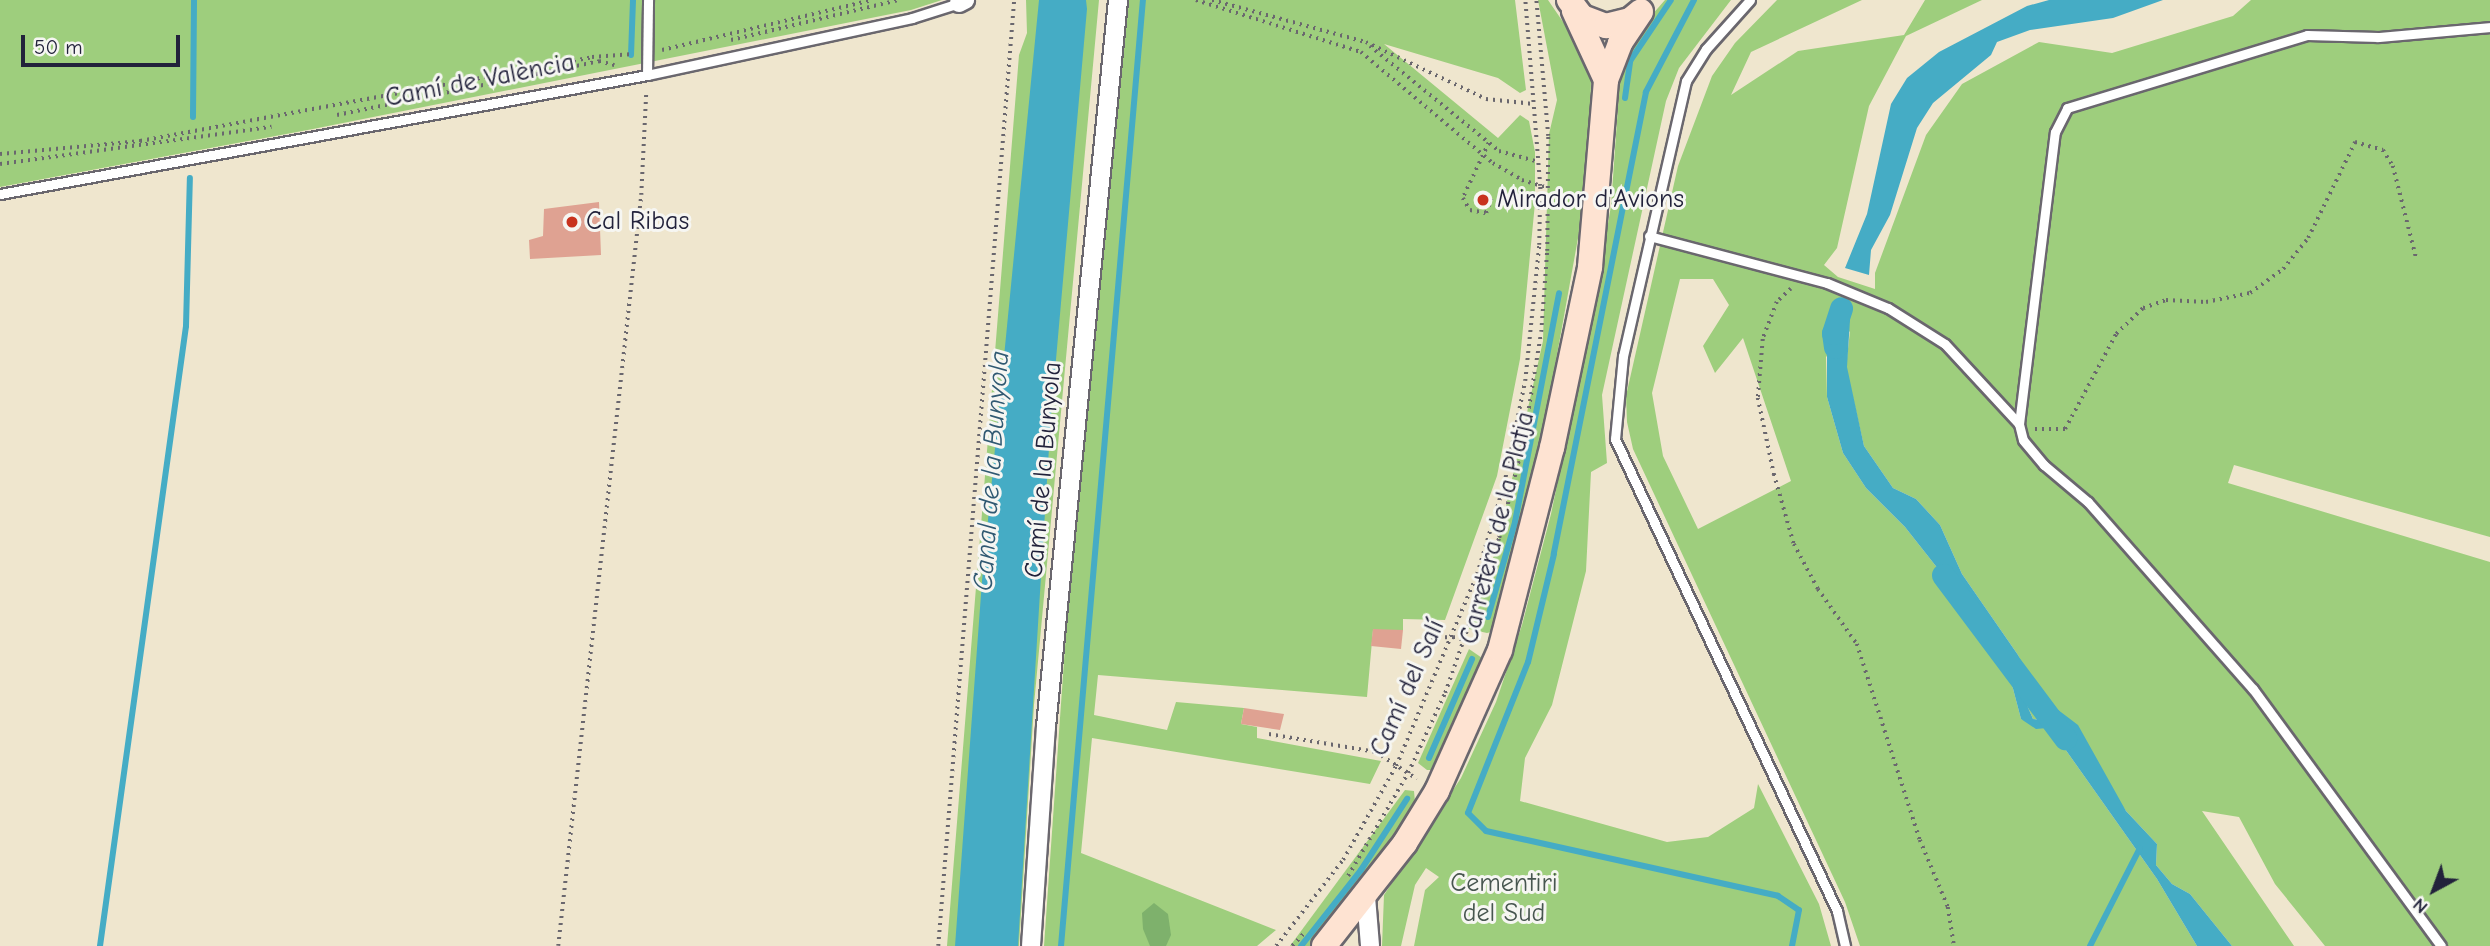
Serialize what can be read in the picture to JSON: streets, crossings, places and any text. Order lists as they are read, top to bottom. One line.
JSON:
{"streets":{"street":["Camí de la Bunyola","Carretera de la Platja"],"lane":["Camí de València"],"path":["Camí del Salí"]},"water":["Canal de la Bunyola"],"parks":["Cementiri del Sud"],"places":["Mirador d'Avions","Cal Ribas"],"scale_bar":"50 m","north":"bottom left"}
